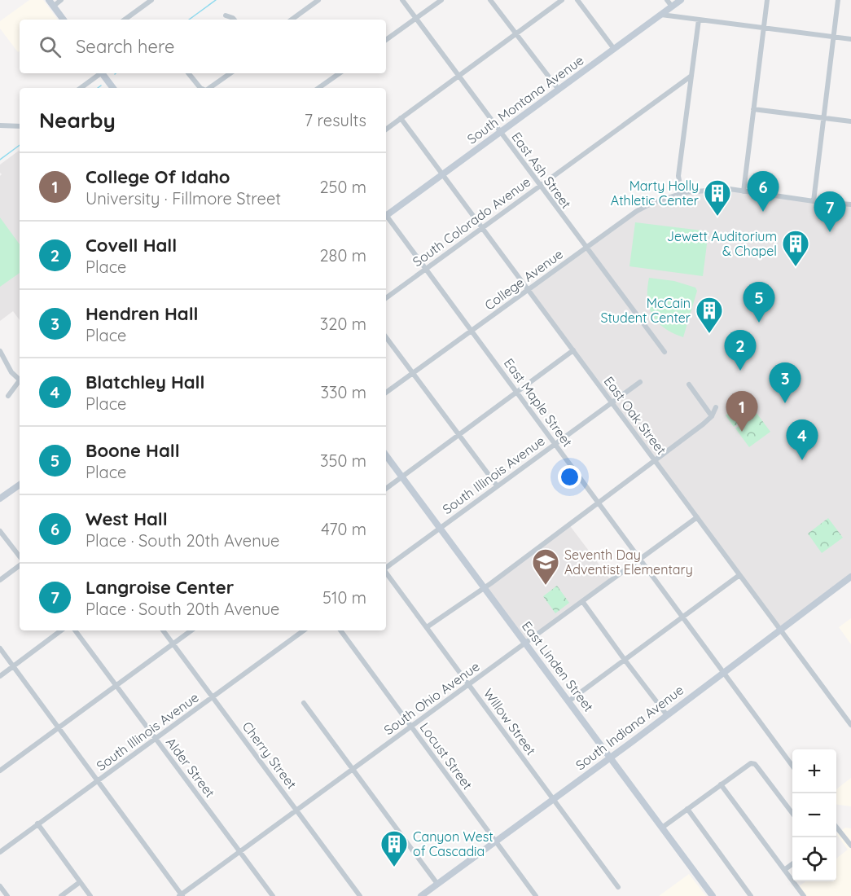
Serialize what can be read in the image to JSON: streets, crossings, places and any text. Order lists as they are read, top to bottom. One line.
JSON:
{"streets":{"main road":["South Montana Avenue","East Linden Street","South Indiana Avenue"],"street":["East Ash Street","South Colorado Avenue","College Avenue","East Maple Street","East Oak Street","South Illinois Avenue","South Ohio Avenue","Willow Street","Cherry Street","Locust Street","Alder Street"]},"crossings":[["South Montana Avenue","East Ash Street"],["South Montana Avenue","East Oak Street"],["East Ash Street","South Colorado Avenue"],["East Ash Street","College Avenue"],["South Colorado Avenue","East Maple Street"],["South Colorado Avenue","East Oak Street"],["College Avenue","East Maple Street"],["College Avenue","East Oak Street"],["East Maple Street","South Illinois Avenue"],["East Maple Street","South Ohio Avenue"],["East Maple Street","South Indiana Avenue"],["East Oak Street","South Illinois Avenue"],["East Oak Street","South Ohio Avenue"],["East Oak Street","South Indiana Avenue"],["South Illinois Avenue","East Linden Street"],["South Illinois Avenue","Cherry Street"],["South Illinois Avenue","Alder Street"],["East Linden Street","South Ohio Avenue"],["East Linden Street","South Indiana Avenue"],["South Ohio Avenue","Willow Street"],["South Ohio Avenue","Cherry Street"],["South Ohio Avenue","Locust Street"],["South Ohio Avenue","Alder Street"],["Willow Street","South Indiana Avenue"],["South Indiana Avenue","Locust Street"]],"places":{"building":["Marty Holly Athletic Center","Jewett Auditorium & Chapel","McCain Student Center","Canyon West of Cascadia"],"school or university":["Seventh Day Adventist Elementary"]},"page":{"search":"Search here","heading":["Nearby","7 results"],"list":[{"mark":"1","name":"College Of Idaho","note":"University · Fillmore Street","value":"250 m"},{"mark":"2","name":"Covell Hall","note":"Place","value":"280 m"},{"mark":"3","name":"Hendren Hall","note":"Place","value":"320 m"},{"mark":"4","name":"Blatchley Hall","note":"Place","value":"330 m"},{"mark":"5","name":"Boone Hall","note":"Place","value":"350 m"},{"mark":"6","name":"West Hall","note":"Place · South 20th Avenue","value":"470 m"},{"mark":"7","name":"Langroise Center","note":"Place · South 20th Avenue","value":"510 m"}],"pins":["6","7","5","2","3","1","4"],"map_buttons":["+","−"]}}
